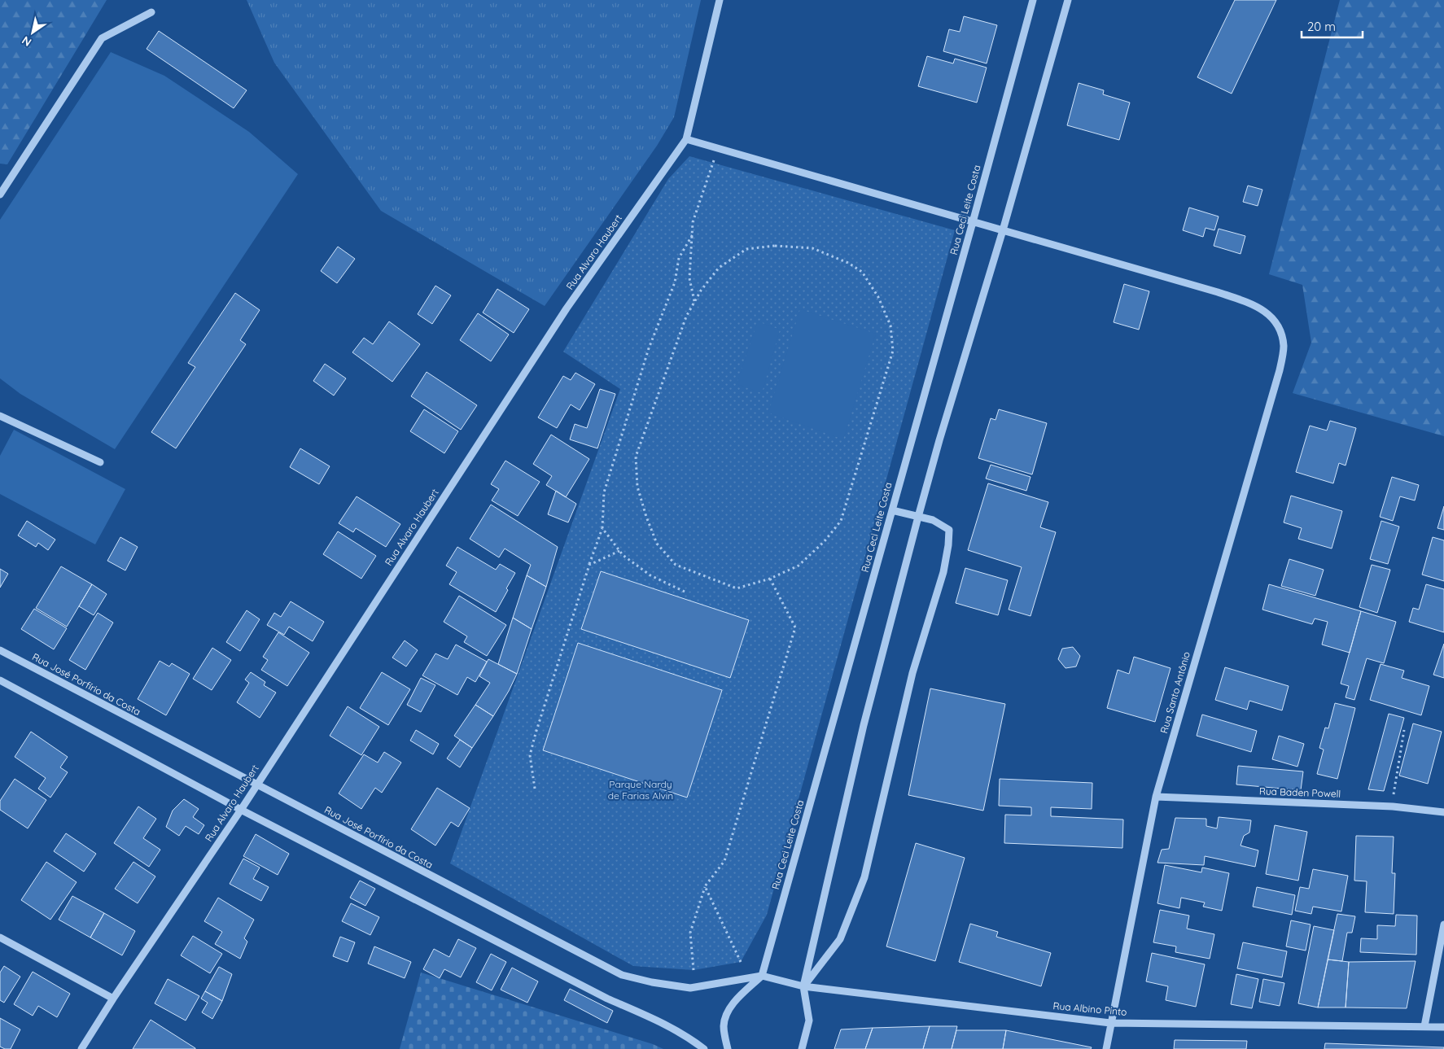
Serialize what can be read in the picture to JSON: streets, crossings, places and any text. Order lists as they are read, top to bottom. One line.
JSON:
{"streets":{"street":["Rua Ceci Leite Costa","Rua Alvaro Haubert","Rua José Porfírio da Costa","Rua Santo Antônio","Rua Baden Powell","Rua Albino Pinto"]},"crossings":[["Rua Ceci Leite Costa","Rua José Porfírio da Costa"],["Rua Ceci Leite Costa","Rua Albino Pinto"],["Rua Alvaro Haubert","Rua José Porfírio da Costa"],["Rua José Porfírio da Costa","Rua Albino Pinto"],["Rua Santo Antônio","Rua Baden Powell"],["Rua Santo Antônio","Rua Albino Pinto"]],"parks":["Parque Nardy de Farias Alvin"],"scale_bar":"20 m","north":"bottom left"}
